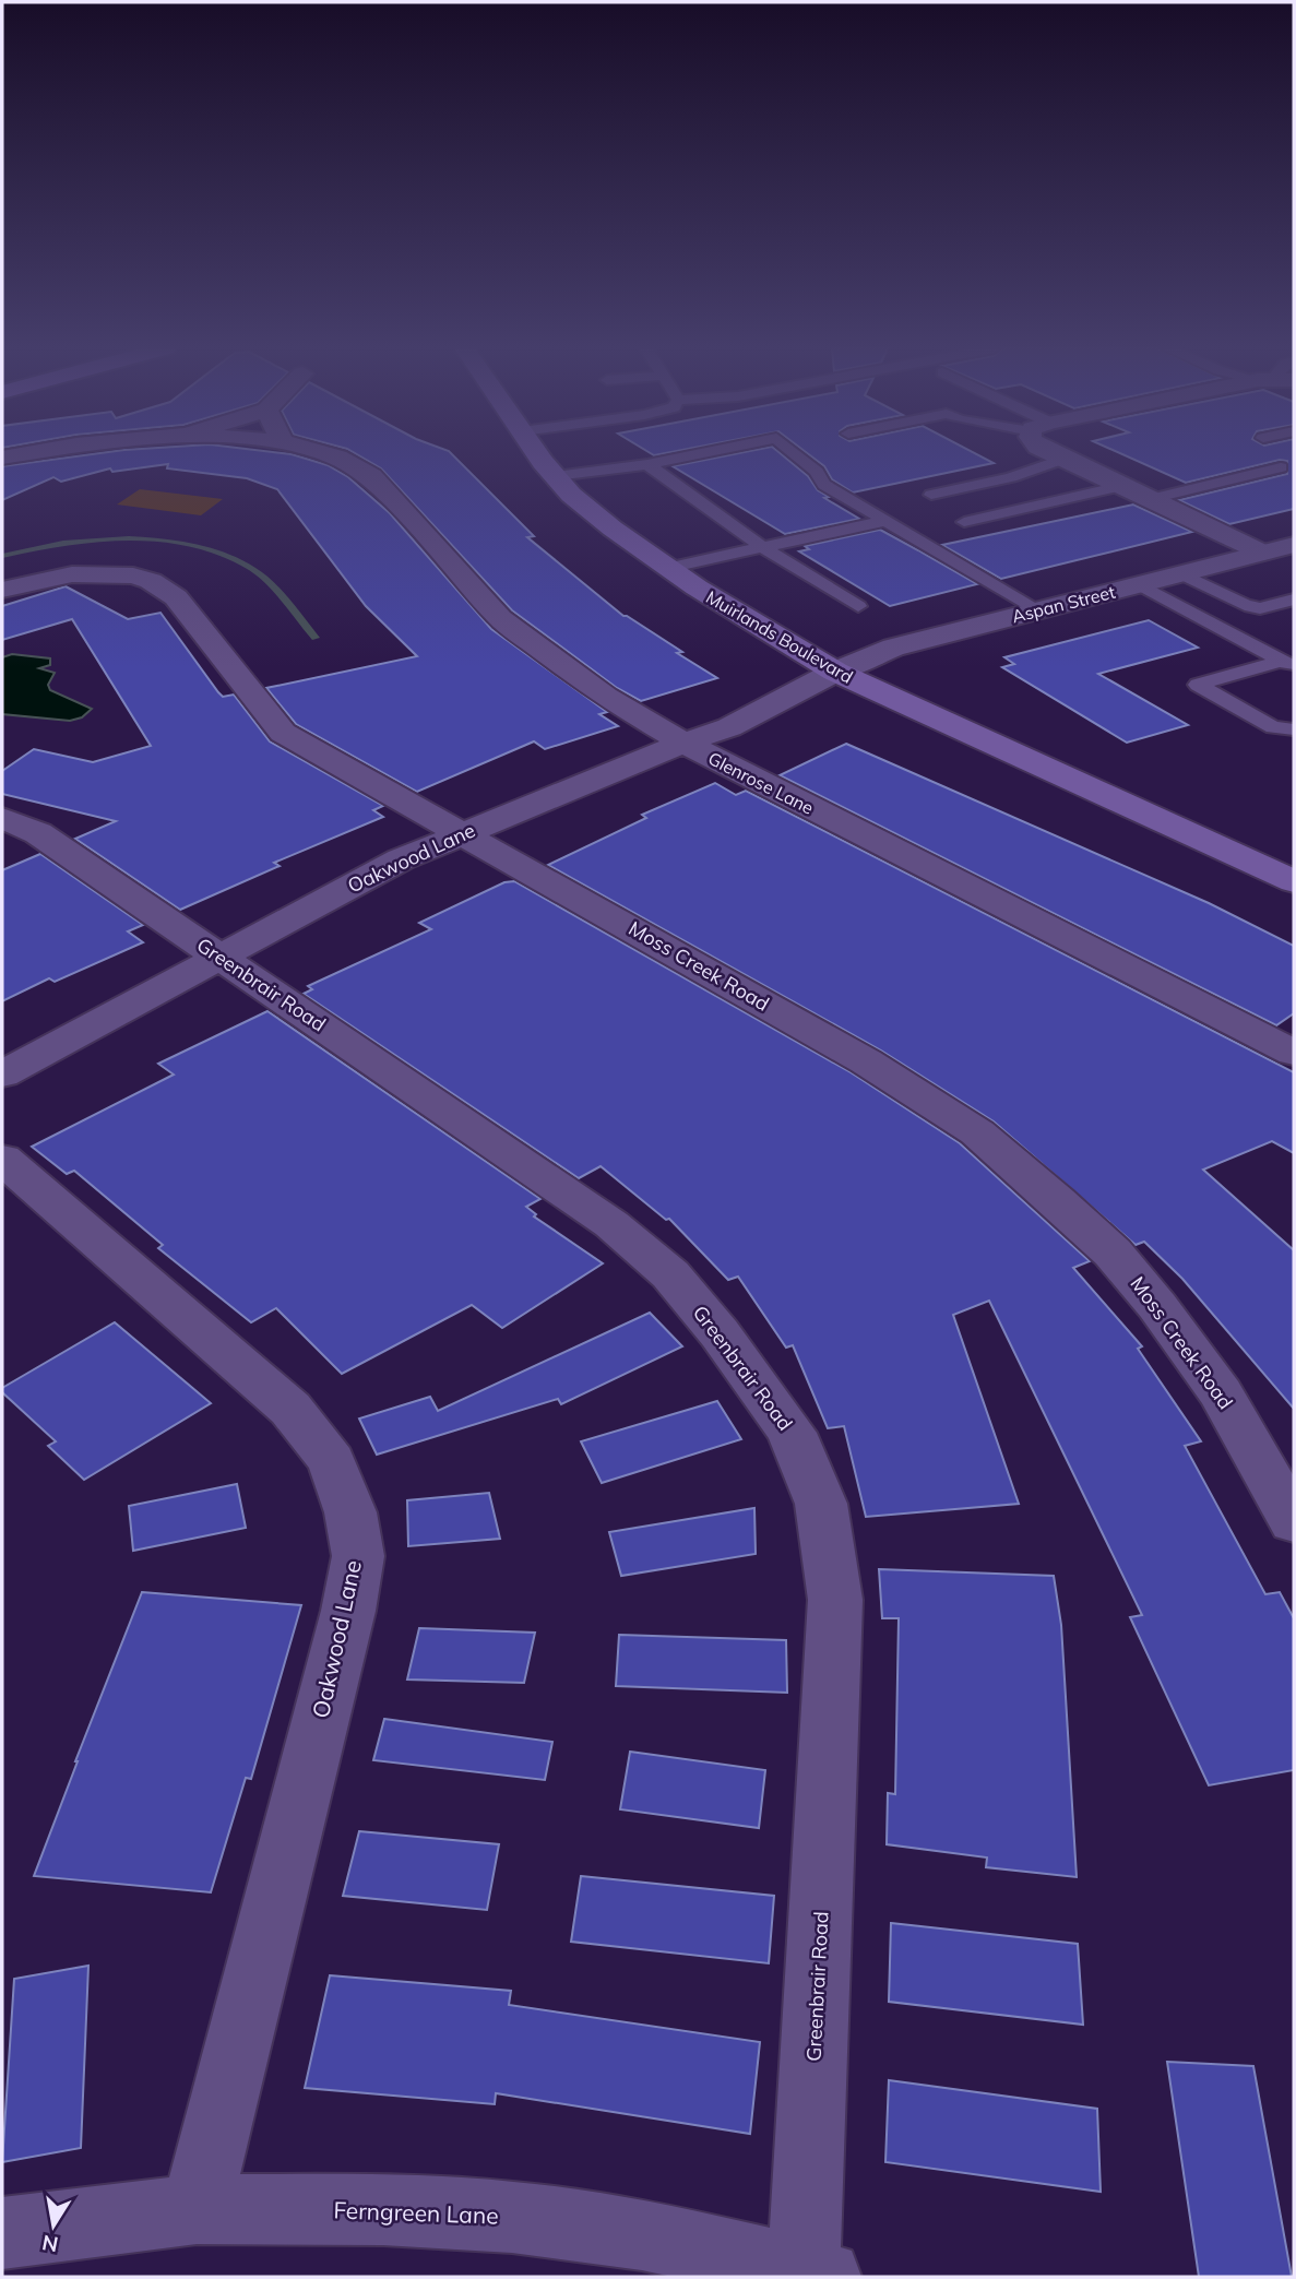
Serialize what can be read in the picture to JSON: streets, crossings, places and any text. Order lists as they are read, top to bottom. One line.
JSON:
{"streets":{"main road":["Muirlands Boulevard"],"street":["Aspan Street","Glenrose Lane","Oakwood Lane","Moss Creek Road","Greenbrair Road","Ferngreen Lane"]},"crossings":[["Aspan Street","Muirlands Boulevard"],["Aspan Street","Oakwood Lane"],["Muirlands Boulevard","Oakwood Lane"],["Glenrose Lane","Oakwood Lane"],["Oakwood Lane","Moss Creek Road"],["Oakwood Lane","Greenbrair Road"],["Oakwood Lane","Ferngreen Lane"],["Greenbrair Road","Ferngreen Lane"]],"north":"bottom"}
